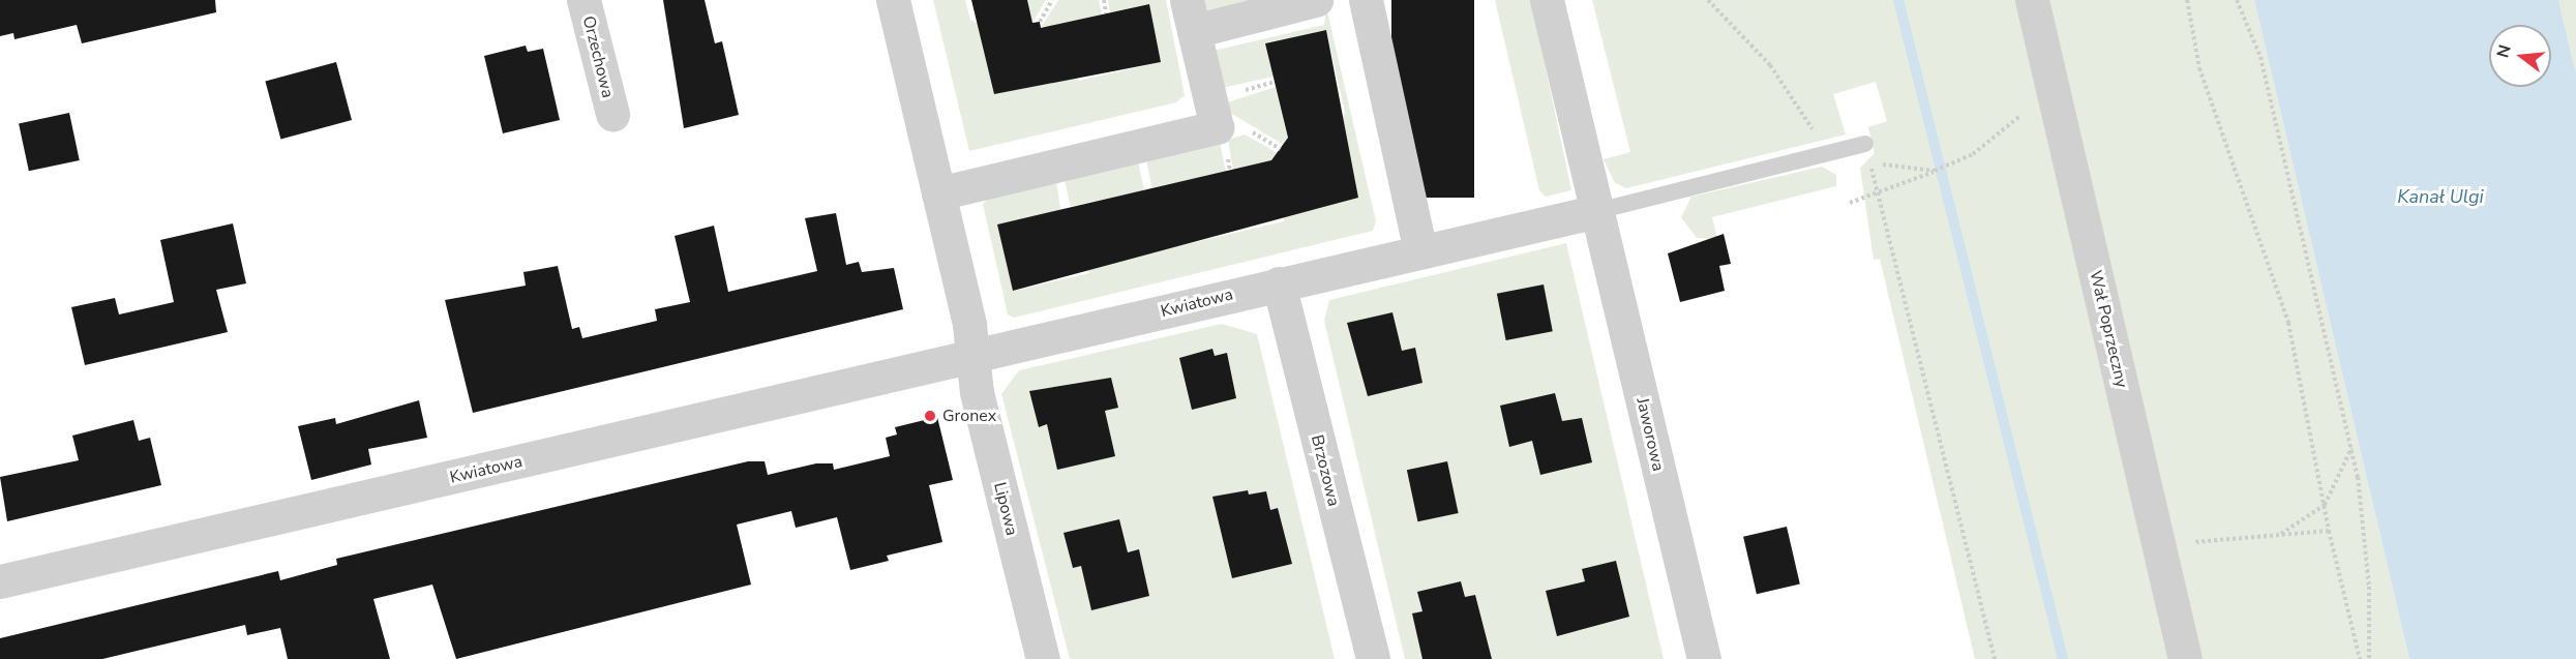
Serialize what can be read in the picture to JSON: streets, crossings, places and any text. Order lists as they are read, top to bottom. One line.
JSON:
{"streets":{"street":["Orzechowa","Kwiatowa","Wał Poprzeczny","Jaworowa","Brzozowa","Lipowa"]},"crossings":[["Kwiatowa","Jaworowa"],["Kwiatowa","Brzozowa"],["Kwiatowa","Lipowa"]],"water":["Kanał Ulgi"],"places":["Gronex"],"north":"left"}
